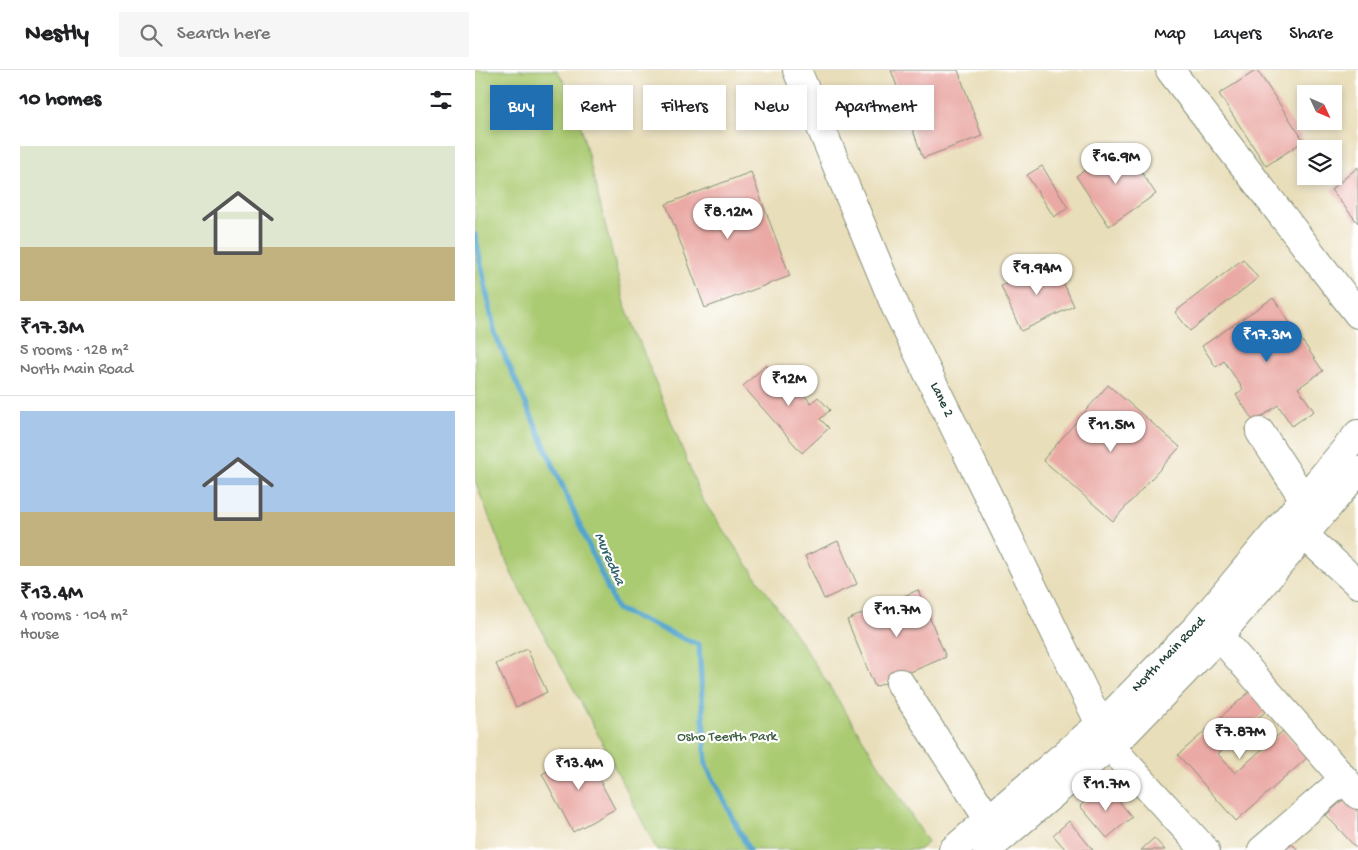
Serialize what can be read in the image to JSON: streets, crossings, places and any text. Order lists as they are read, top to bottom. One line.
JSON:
{"streets":{"street":["Lane 2","North Main Road"]},"crossings":[["Lane 2","North Main Road"]],"water":["Muredha"],"parks":["Osho Teerth Park"],"north":"bottom right","page":{"header":"Nestly","search":"Search here","nav":["Map","Layers","Share"],"heading":"10 homes","chip":["Buy","Rent","Filters","New","Apartment"],"list":[{"name":"₹17.3M","note":"5 rooms · 128 m² · North Main Road"},{"name":"₹13.4M","note":"4 rooms · 104 m² · House"}],"price":["₹16.9M","₹8.12M","₹9.94M","₹17.3M","₹12M","₹11.5M","₹11.7M","₹7.87M","₹13.4M","₹11.7M"]}}
